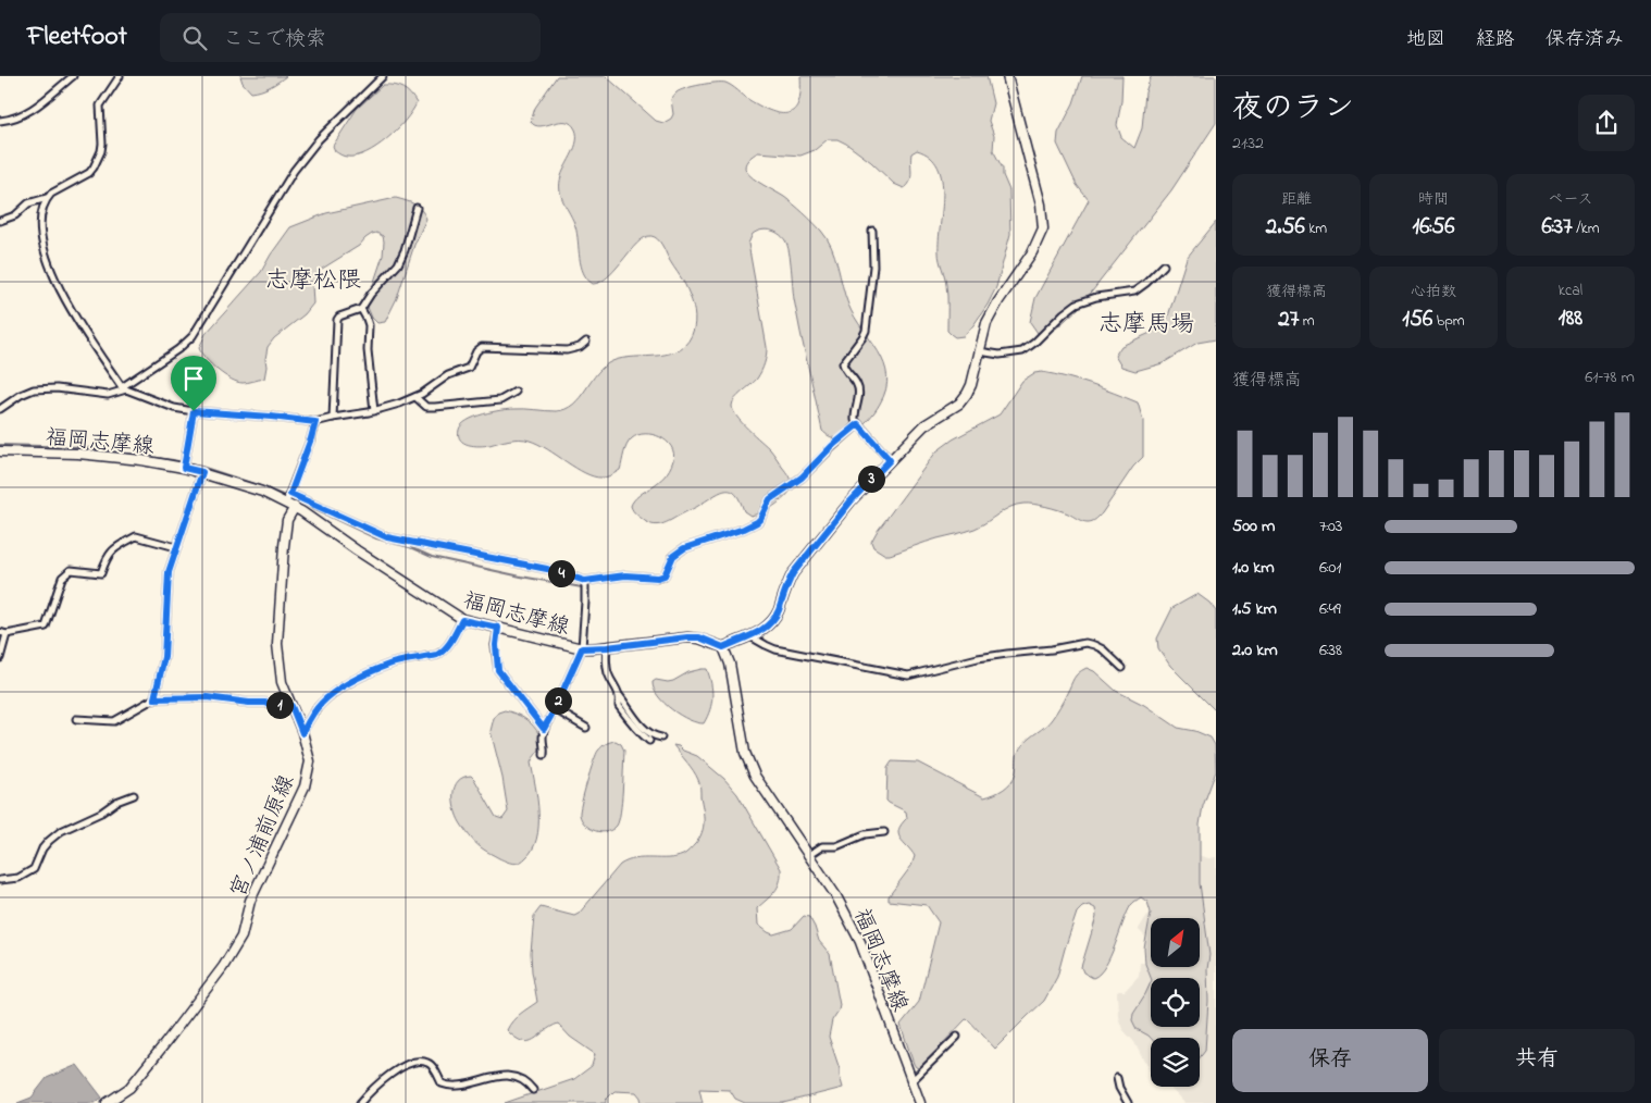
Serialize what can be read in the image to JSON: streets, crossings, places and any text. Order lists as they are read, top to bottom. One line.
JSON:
{"streets":{"main road":["福岡志摩線","宮ノ浦前原線"]},"crossings":[["福岡志摩線","宮ノ浦前原線"]],"districts":["志摩松隈","志摩馬場"],"north":"top right","page":{"header":"Fleetfoot","search":"ここで検索","nav":["地図","経路","保存済み"],"heading":["夜のラン","21:32"],"stats":[["距離","2.56 km"],["時間","16:56"],["ペース","6:37 /km"],["獲得標高","27 m"],["心拍数","156 bpm"],["kcal","188"]],"chart":["獲得標高","61–78 m"],"pins":["3","4","2","1"],"list":[{"name":"500 m","note":"7:03"},{"name":"1.0 km","note":"6:01"},{"name":"1.5 km","note":"6:49"},{"name":"2.0 km","note":"6:38"}],"buttons":["保存","共有"]}}
